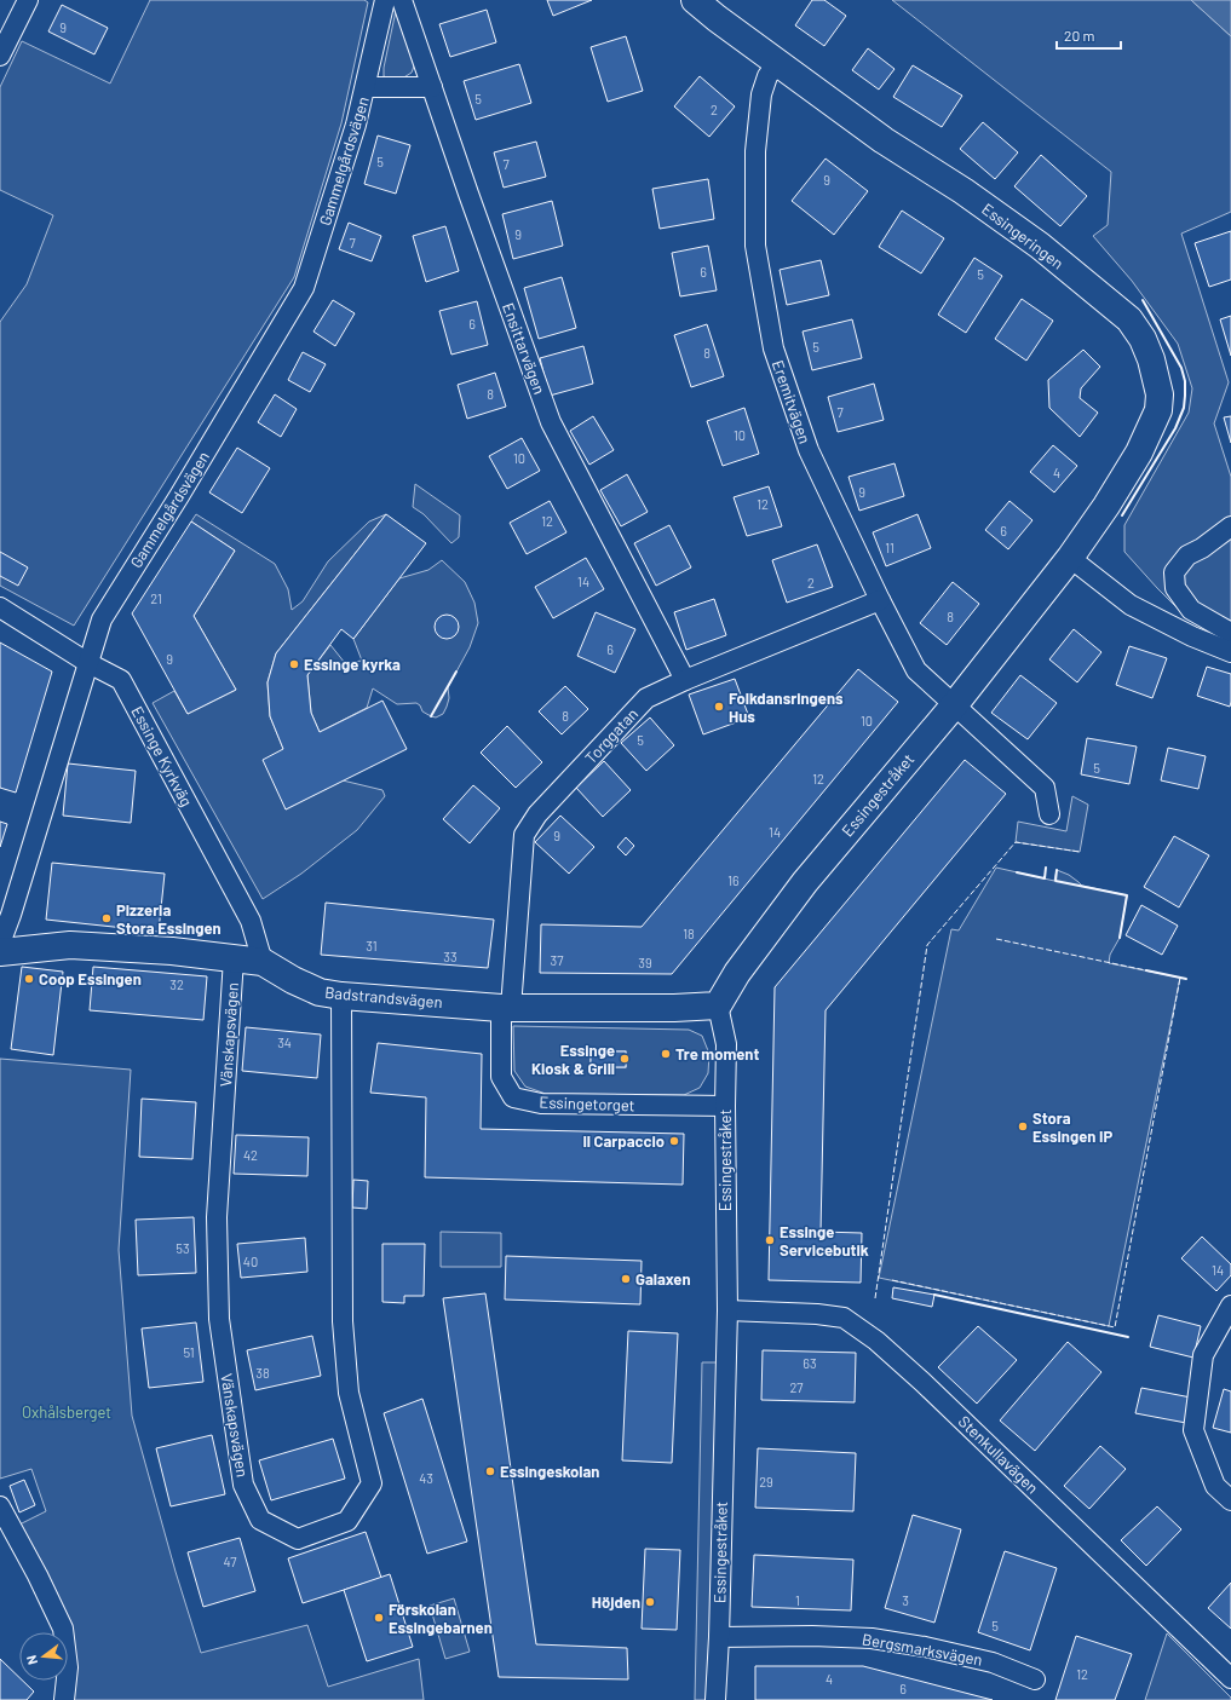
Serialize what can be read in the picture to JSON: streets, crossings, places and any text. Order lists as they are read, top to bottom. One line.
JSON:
{"streets":{"street":["Gammelgårdsvägen","Essingeringen","Ensittarvägen","Eremitvägen","Torggatan","Essinge Kyrkväg","Essingestråket","Badstrandsvägen","Vänskapsvägen","Essingetorget","Stenkullavägen","Bergsmarksvägen"]},"crossings":[["Gammelgårdsvägen","Ensittarvägen"],["Gammelgårdsvägen","Essinge Kyrkväg"],["Essingeringen","Eremitvägen"],["Essingeringen","Essingestråket"],["Ensittarvägen","Torggatan"],["Eremitvägen","Torggatan"],["Eremitvägen","Essingestråket"],["Torggatan","Badstrandsvägen"],["Torggatan","Essingetorget"],["Essinge Kyrkväg","Badstrandsvägen"],["Essingestråket","Badstrandsvägen"],["Essingestråket","Essingetorget"],["Essingestråket","Stenkullavägen"],["Essingestråket","Bergsmarksvägen"],["Badstrandsvägen","Vänskapsvägen"],["Badstrandsvägen","Essingetorget"]],"parks":["Oxhålsberget"],"places":["Essinge kyrka","Folkdansringens Hus","Pizzeria Stora Essingen","Coop Essingen","Tre moment","Essinge Kiosk & Grill","Stora Essingen IP","Il Carpaccio","Essinge Servicebutik","Galaxen","Essingeskolan","Höjden","Förskolan Essingebarnen"],"house_numbers":["9","5","2","5","7","9","9","7","6","5","6","5","8","8","7","10","10","4","9","12","12","6","11","14","2","21","8","6","9","8","10","5","5","12","14","9","16","18","31","33","37","39","32","34","42","53","40","14","51","63","38","27","43","29","47","1","3","5","12","4","6"],"scale_bar":"20 m","north":"left"}
